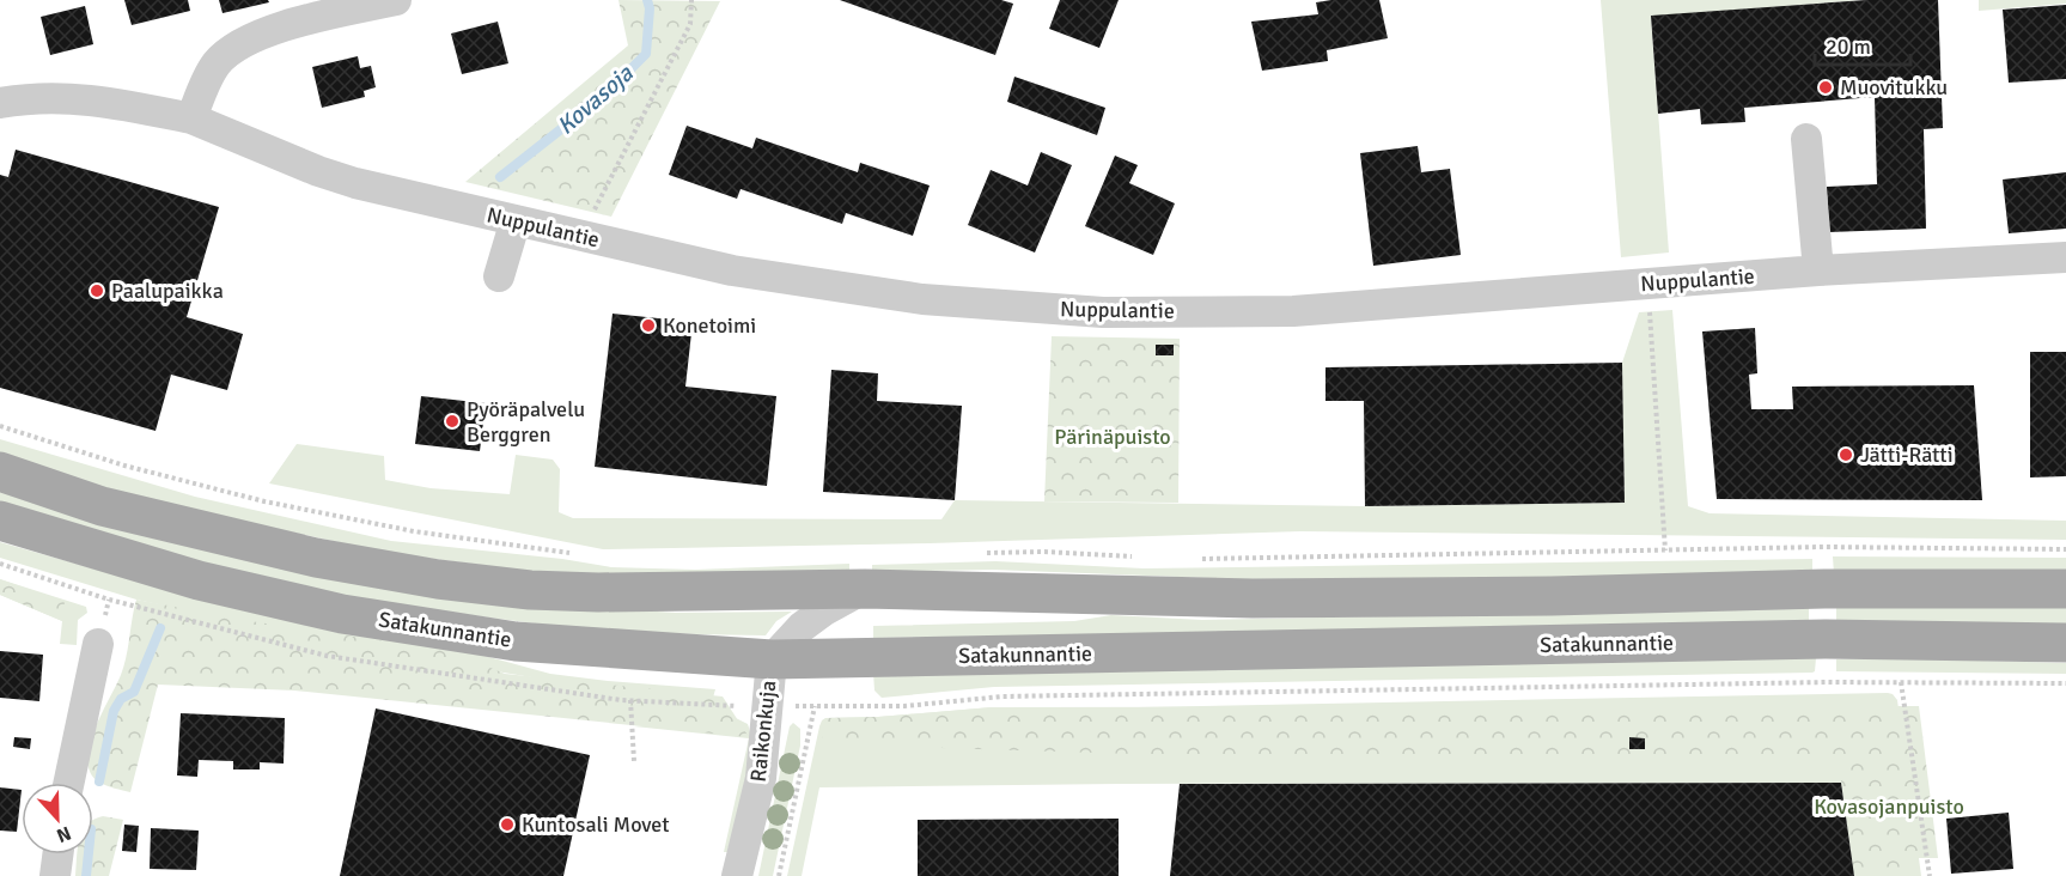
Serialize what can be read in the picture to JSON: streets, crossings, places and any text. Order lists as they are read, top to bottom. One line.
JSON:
{"streets":{"main road":["Satakunnantie"],"street":["Nuppulantie","Raikonkuja"]},"crossings":[["Satakunnantie","Raikonkuja"]],"water":["Kovasoja"],"parks":["Pärinäpuisto","Kovasojanpuisto"],"places":["Muovitukku","Paalupaikka","Konetoimi","Pyöräpalvelu Berggren","Jätti-Rätti","Kuntosali Movet"],"scale_bar":"20 m","north":"bottom"}
